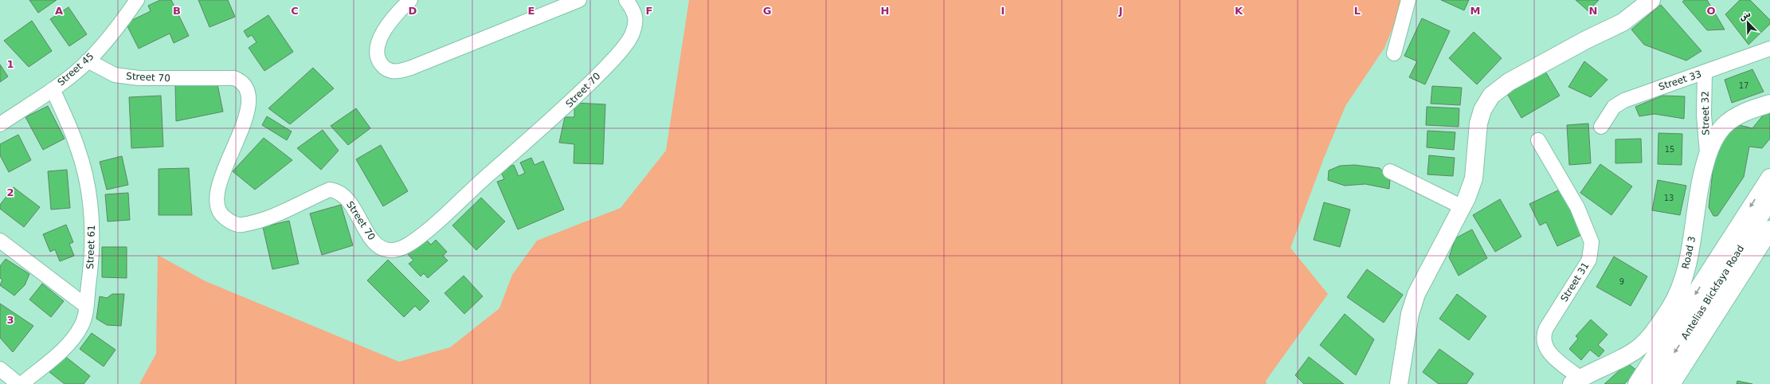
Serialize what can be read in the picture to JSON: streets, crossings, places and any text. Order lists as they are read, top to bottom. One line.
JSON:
{"streets":{"main road":["Road 3","Antelias Bickfaya Road"],"street":["Street 45","Street 70","Street 33","Street 32","Street 61","Street 31"]},"crossings":[["Street 45","Street 70"],["Street 45","Street 61"],["Street 33","Street 32"],["Street 32","Road 3"],["Road 3","Street 31"]],"house_numbers":["17","15","13","9"],"north":"top left","grid":{"columns":["A","B","C","D","E","F","G","H","I","J","K","L","M","N","O"],"rows":["1","2","3"]}}
